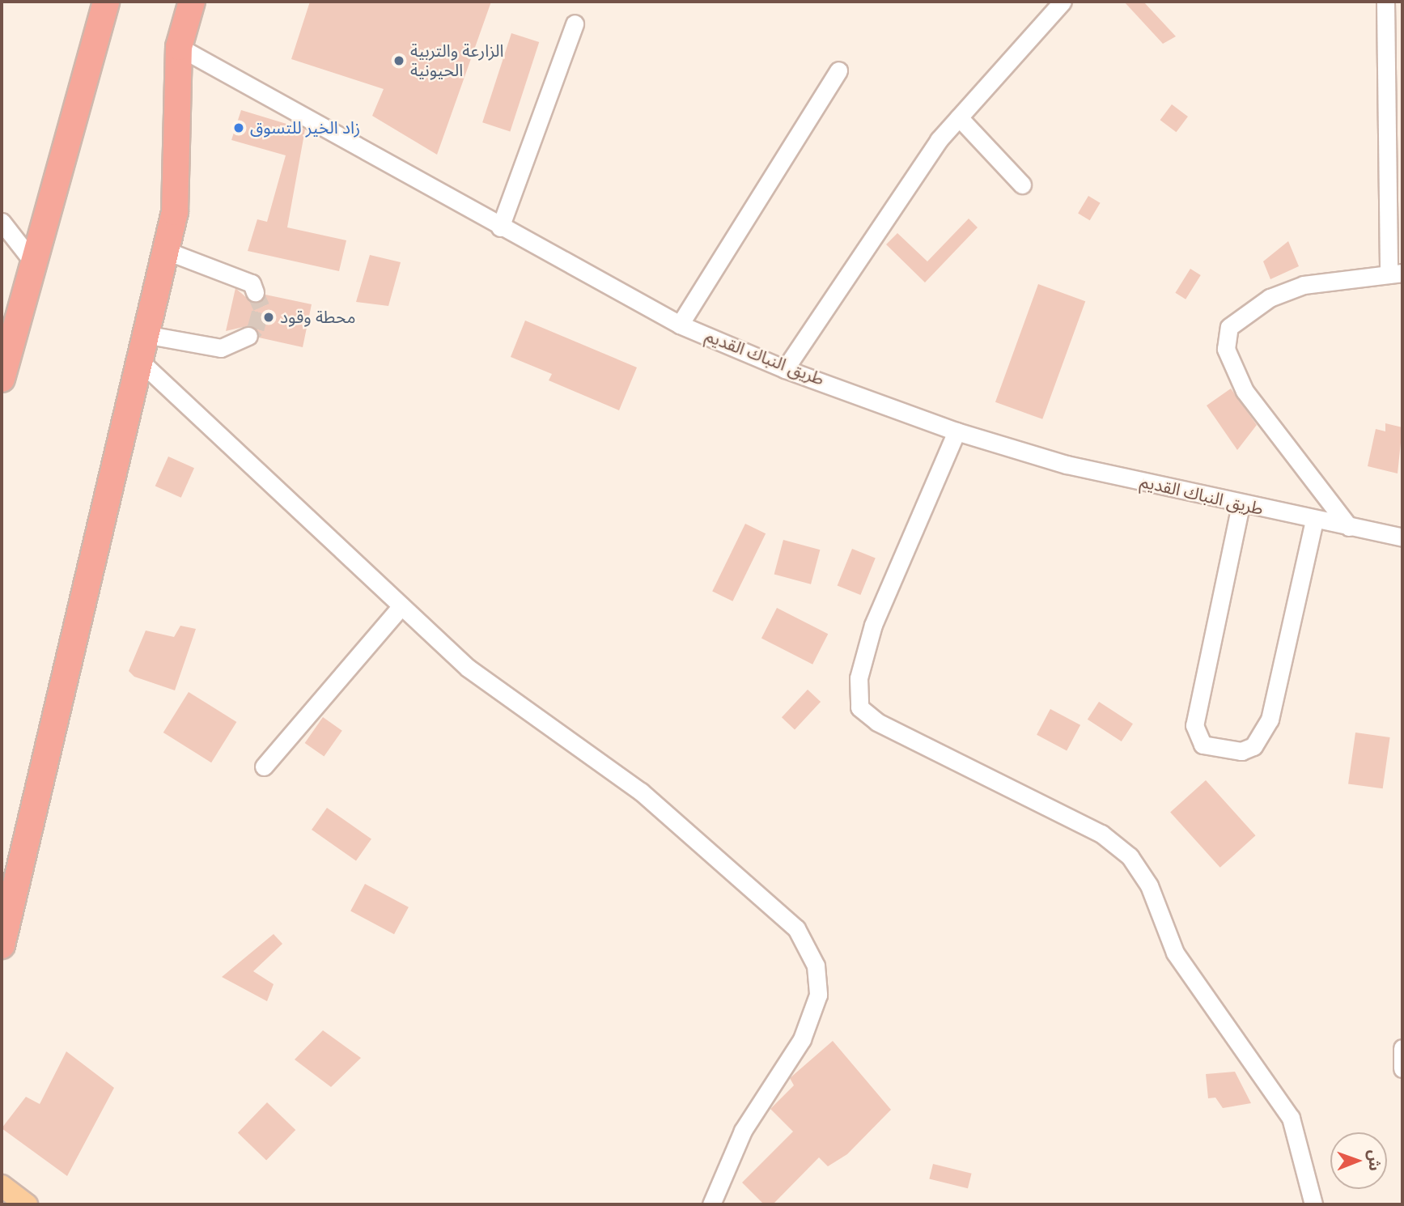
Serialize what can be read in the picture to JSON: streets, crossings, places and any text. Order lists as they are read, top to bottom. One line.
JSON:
{"streets":{"street":["طريق النباك القديم"]},"places":["الزارعة والتربية الحيونية","زاد الخير للتسوق","محطة وقود"],"north":"right"}
